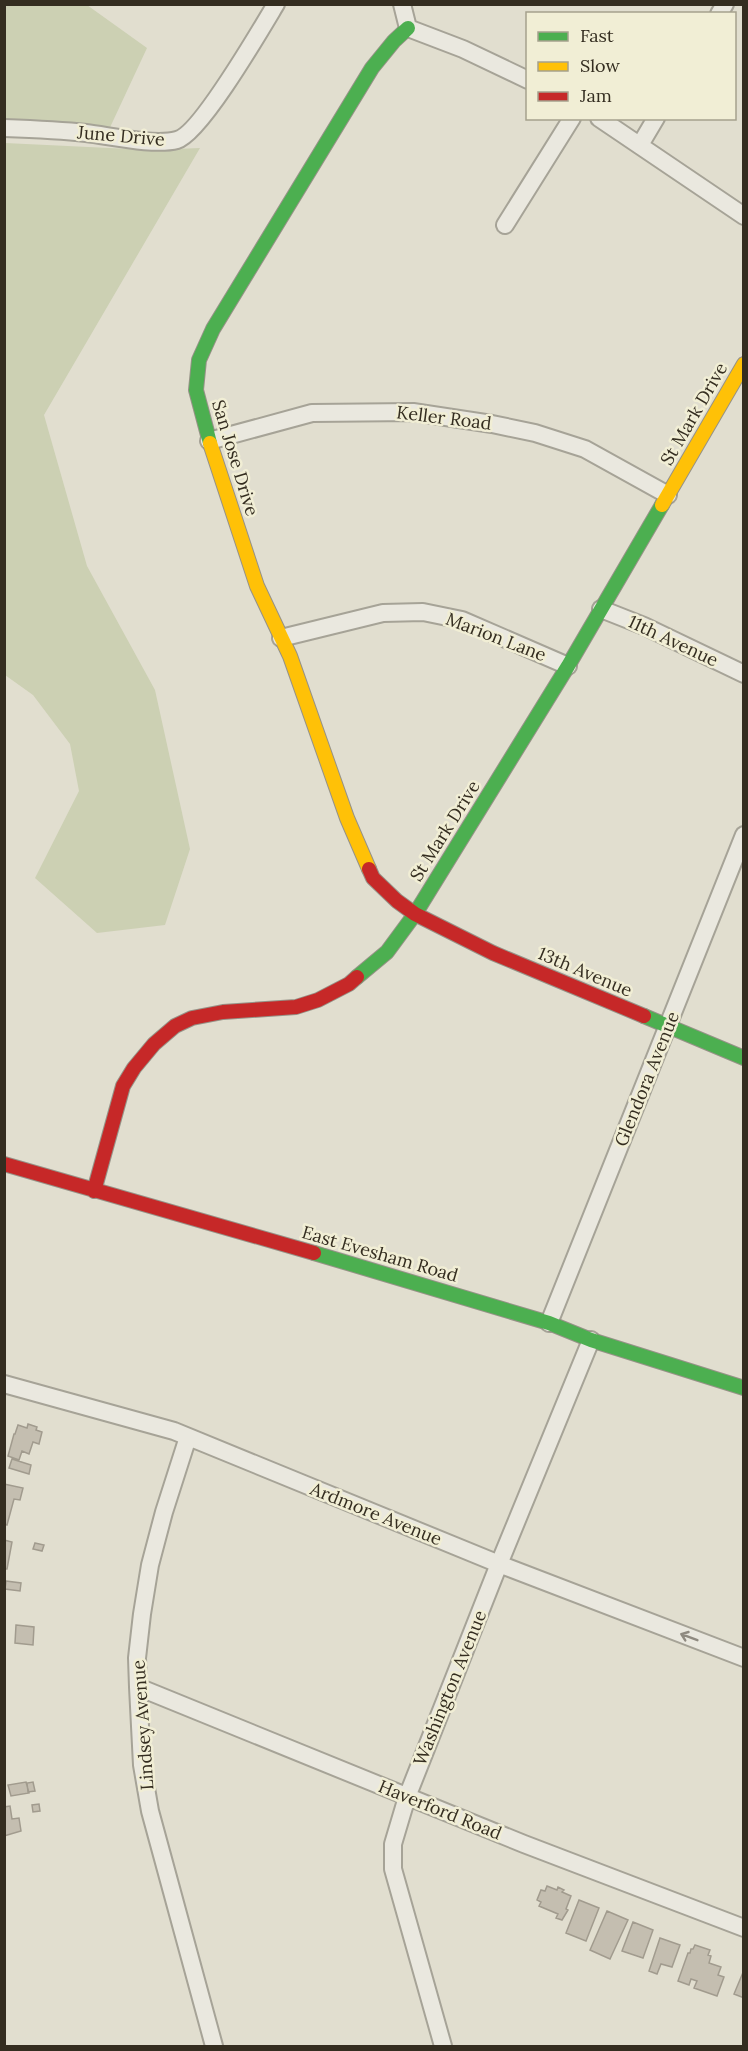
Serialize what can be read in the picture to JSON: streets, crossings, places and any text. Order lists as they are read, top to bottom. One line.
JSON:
{"streets":{"street":["June Drive","St Mark Drive","Keller Road","San Jose Drive","Marion Lane","11th Avenue","13th Avenue","Glendora Avenue","East Evesham Road","Ardmore Avenue","Washington Avenue","Lindsey Avenue","Haverford Road"]},"crossings":[["St Mark Drive","Keller Road"],["St Mark Drive","San Jose Drive"],["St Mark Drive","Marion Lane"],["St Mark Drive","11th Avenue"],["St Mark Drive","13th Avenue"],["St Mark Drive","East Evesham Road"],["Keller Road","San Jose Drive"],["San Jose Drive","Marion Lane"],["San Jose Drive","13th Avenue"],["13th Avenue","Glendora Avenue"],["Glendora Avenue","East Evesham Road"],["East Evesham Road","Washington Avenue"],["Ardmore Avenue","Washington Avenue"],["Ardmore Avenue","Lindsey Avenue"],["Washington Avenue","Haverford Road"],["Lindsey Avenue","Haverford Road"]],"legend":["Fast","Slow","Jam"]}
